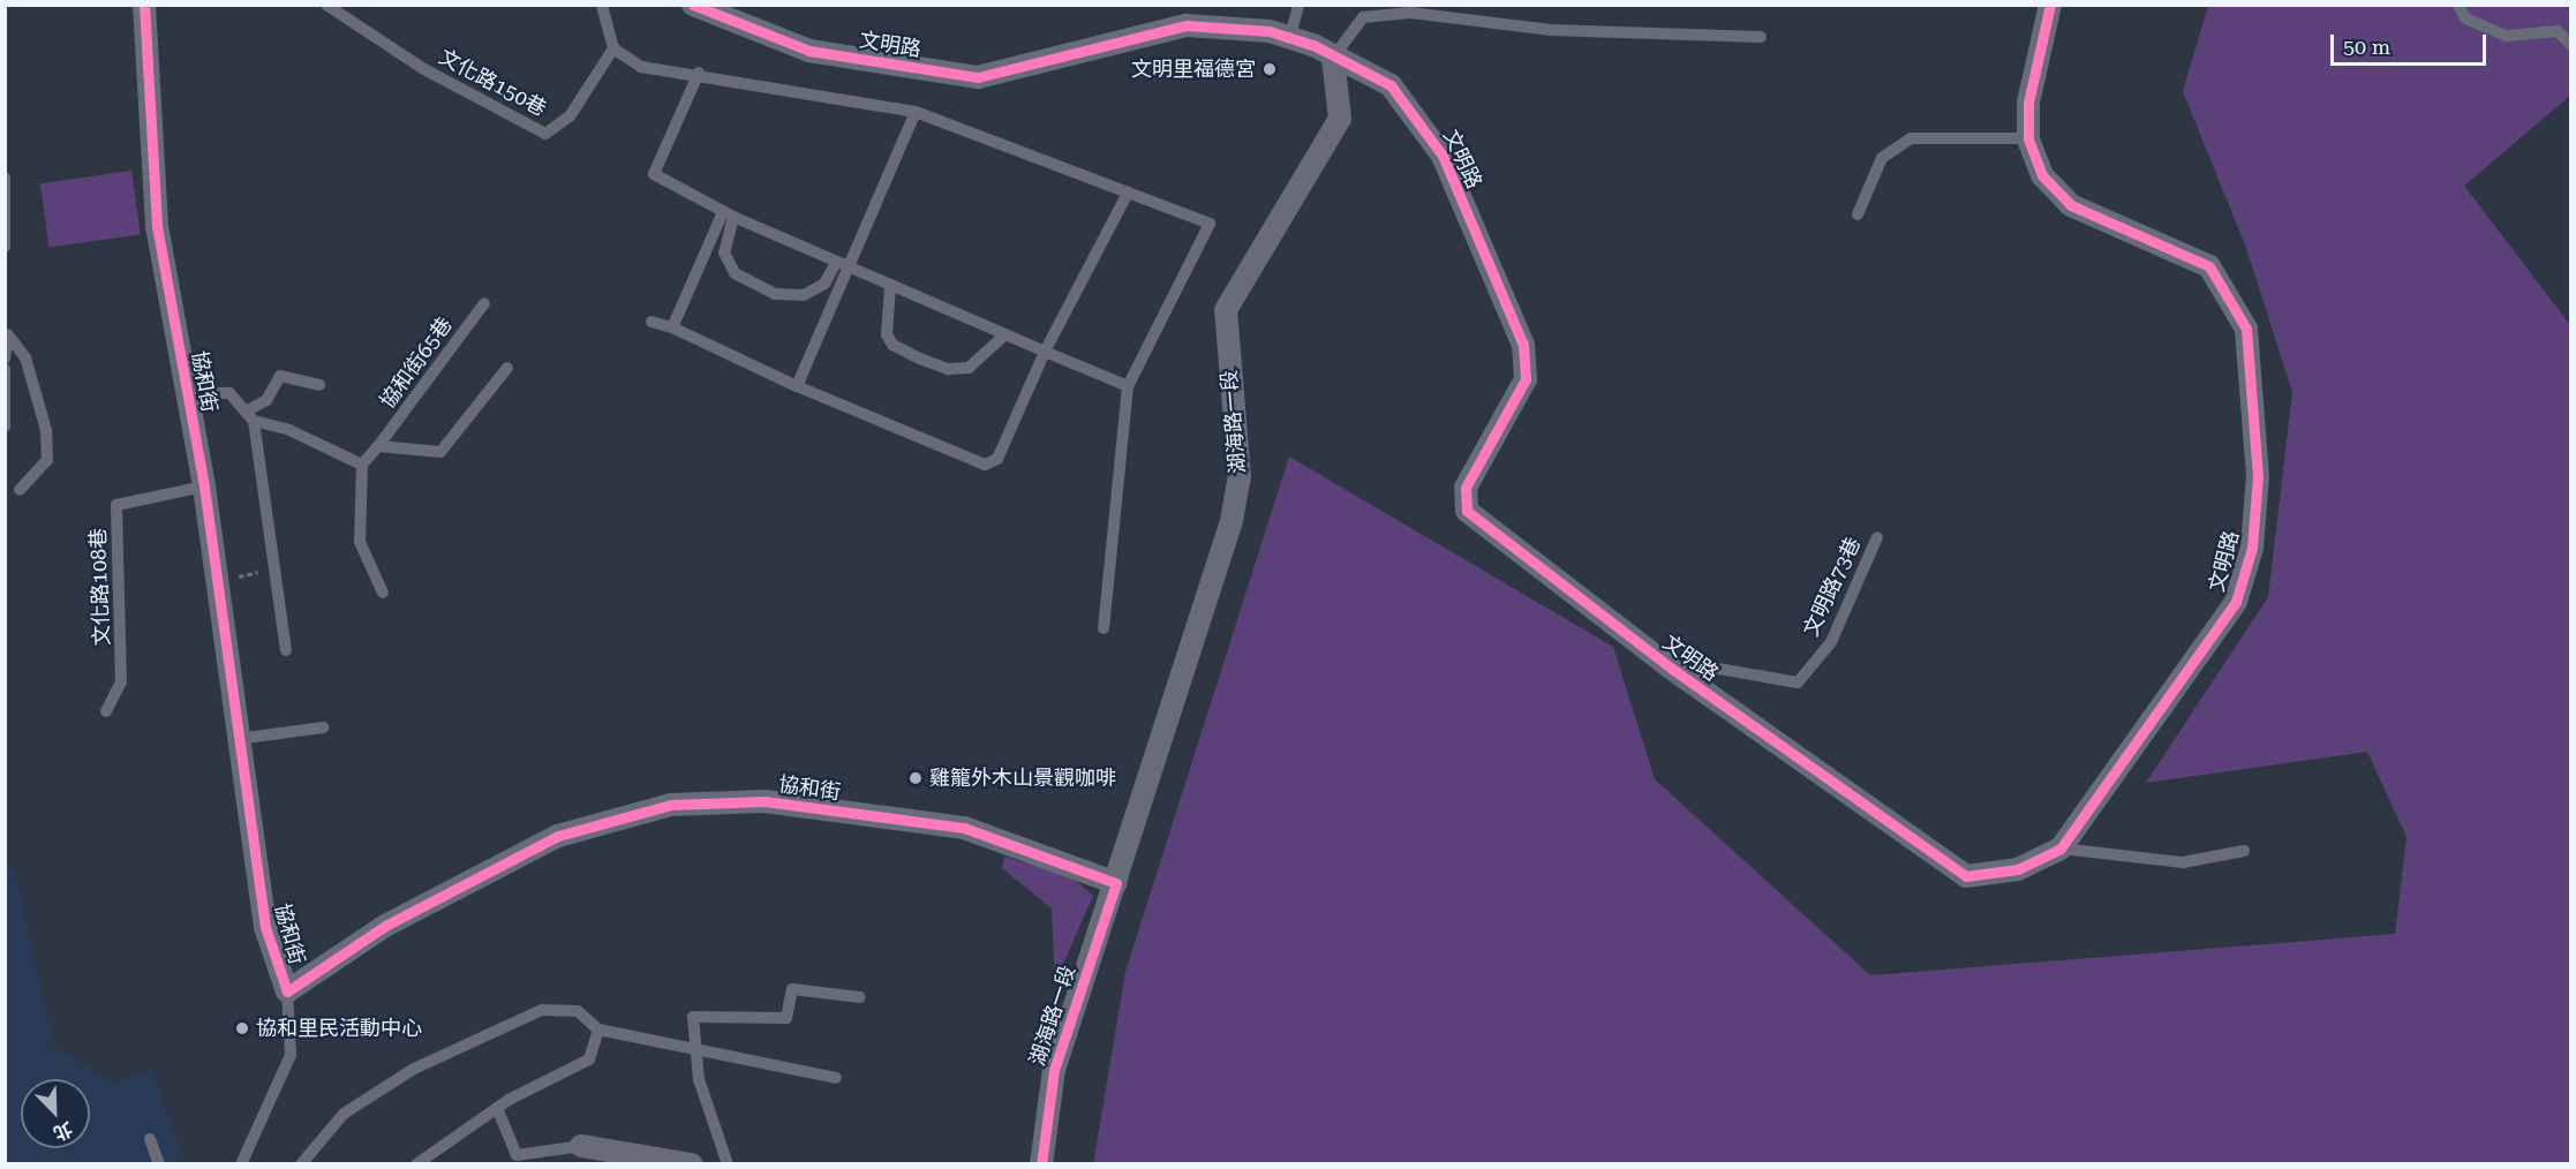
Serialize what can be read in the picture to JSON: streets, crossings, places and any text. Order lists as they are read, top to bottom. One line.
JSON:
{"streets":{"street":["文明路","協和街","湖海路一段"],"lane":["文化路150巷","協和街65巷","文化路108巷","文明路73巷"]},"crossings":[["文明路","湖海路一段"],["文明路","文明路73巷"],["協和街","湖海路一段"],["協和街","文化路108巷"]],"places":["文明里福德宮","雞籠外木山景觀咖啡","協和里民活動中心"],"scale_bar":"50 m","north":"bottom right"}
